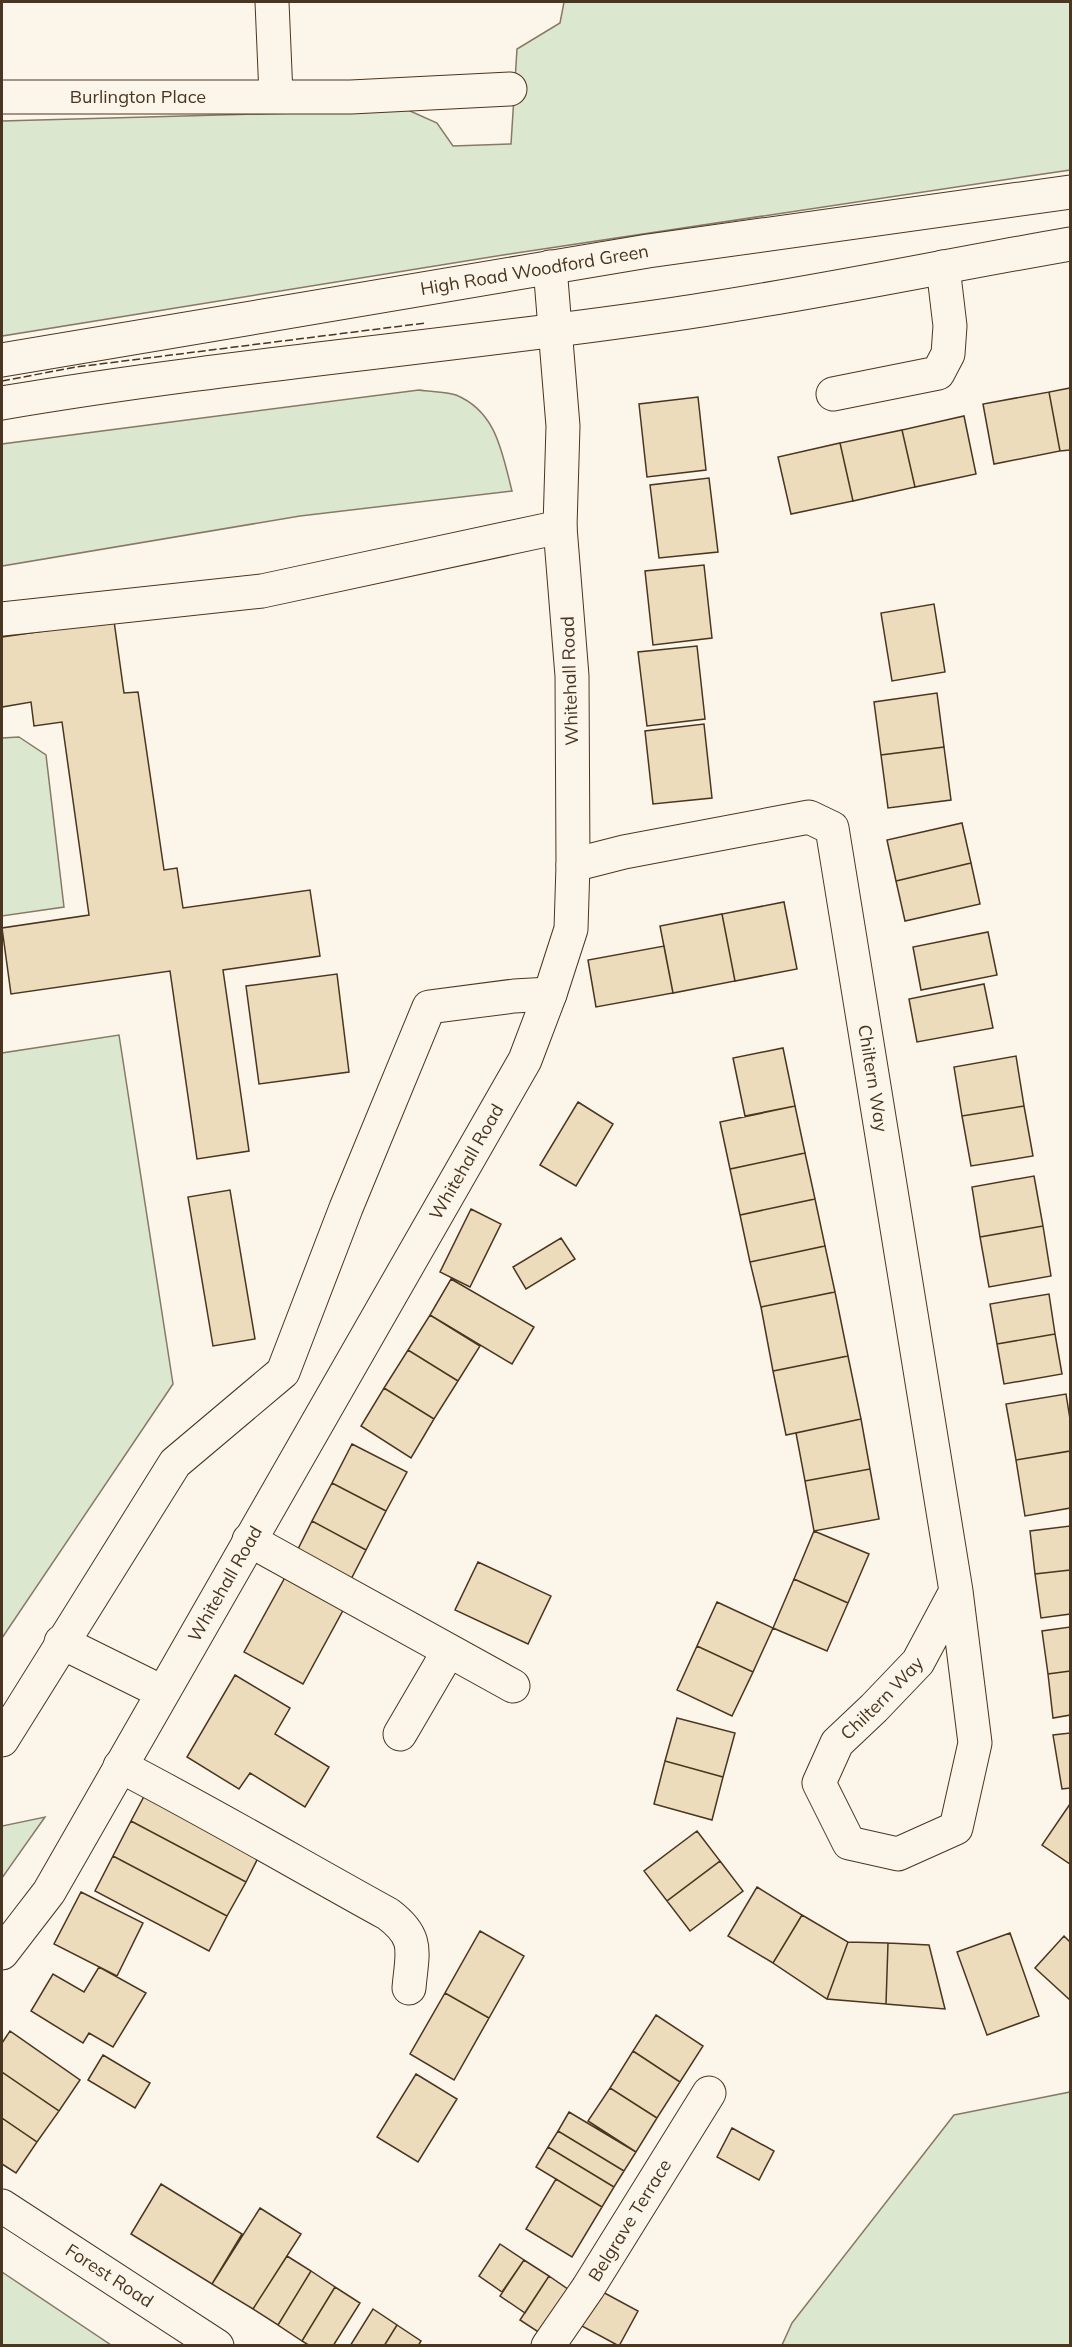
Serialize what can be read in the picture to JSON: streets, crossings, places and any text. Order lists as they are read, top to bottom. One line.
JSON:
{"streets":{"main road":["Burlington Place","High Road Woodford Green","Whitehall Road","Chiltern Way","Belgrave Terrace","Forest Road"]},"crossings":[["High Road Woodford Green","Whitehall Road"],["Whitehall Road","Chiltern Way"]]}
